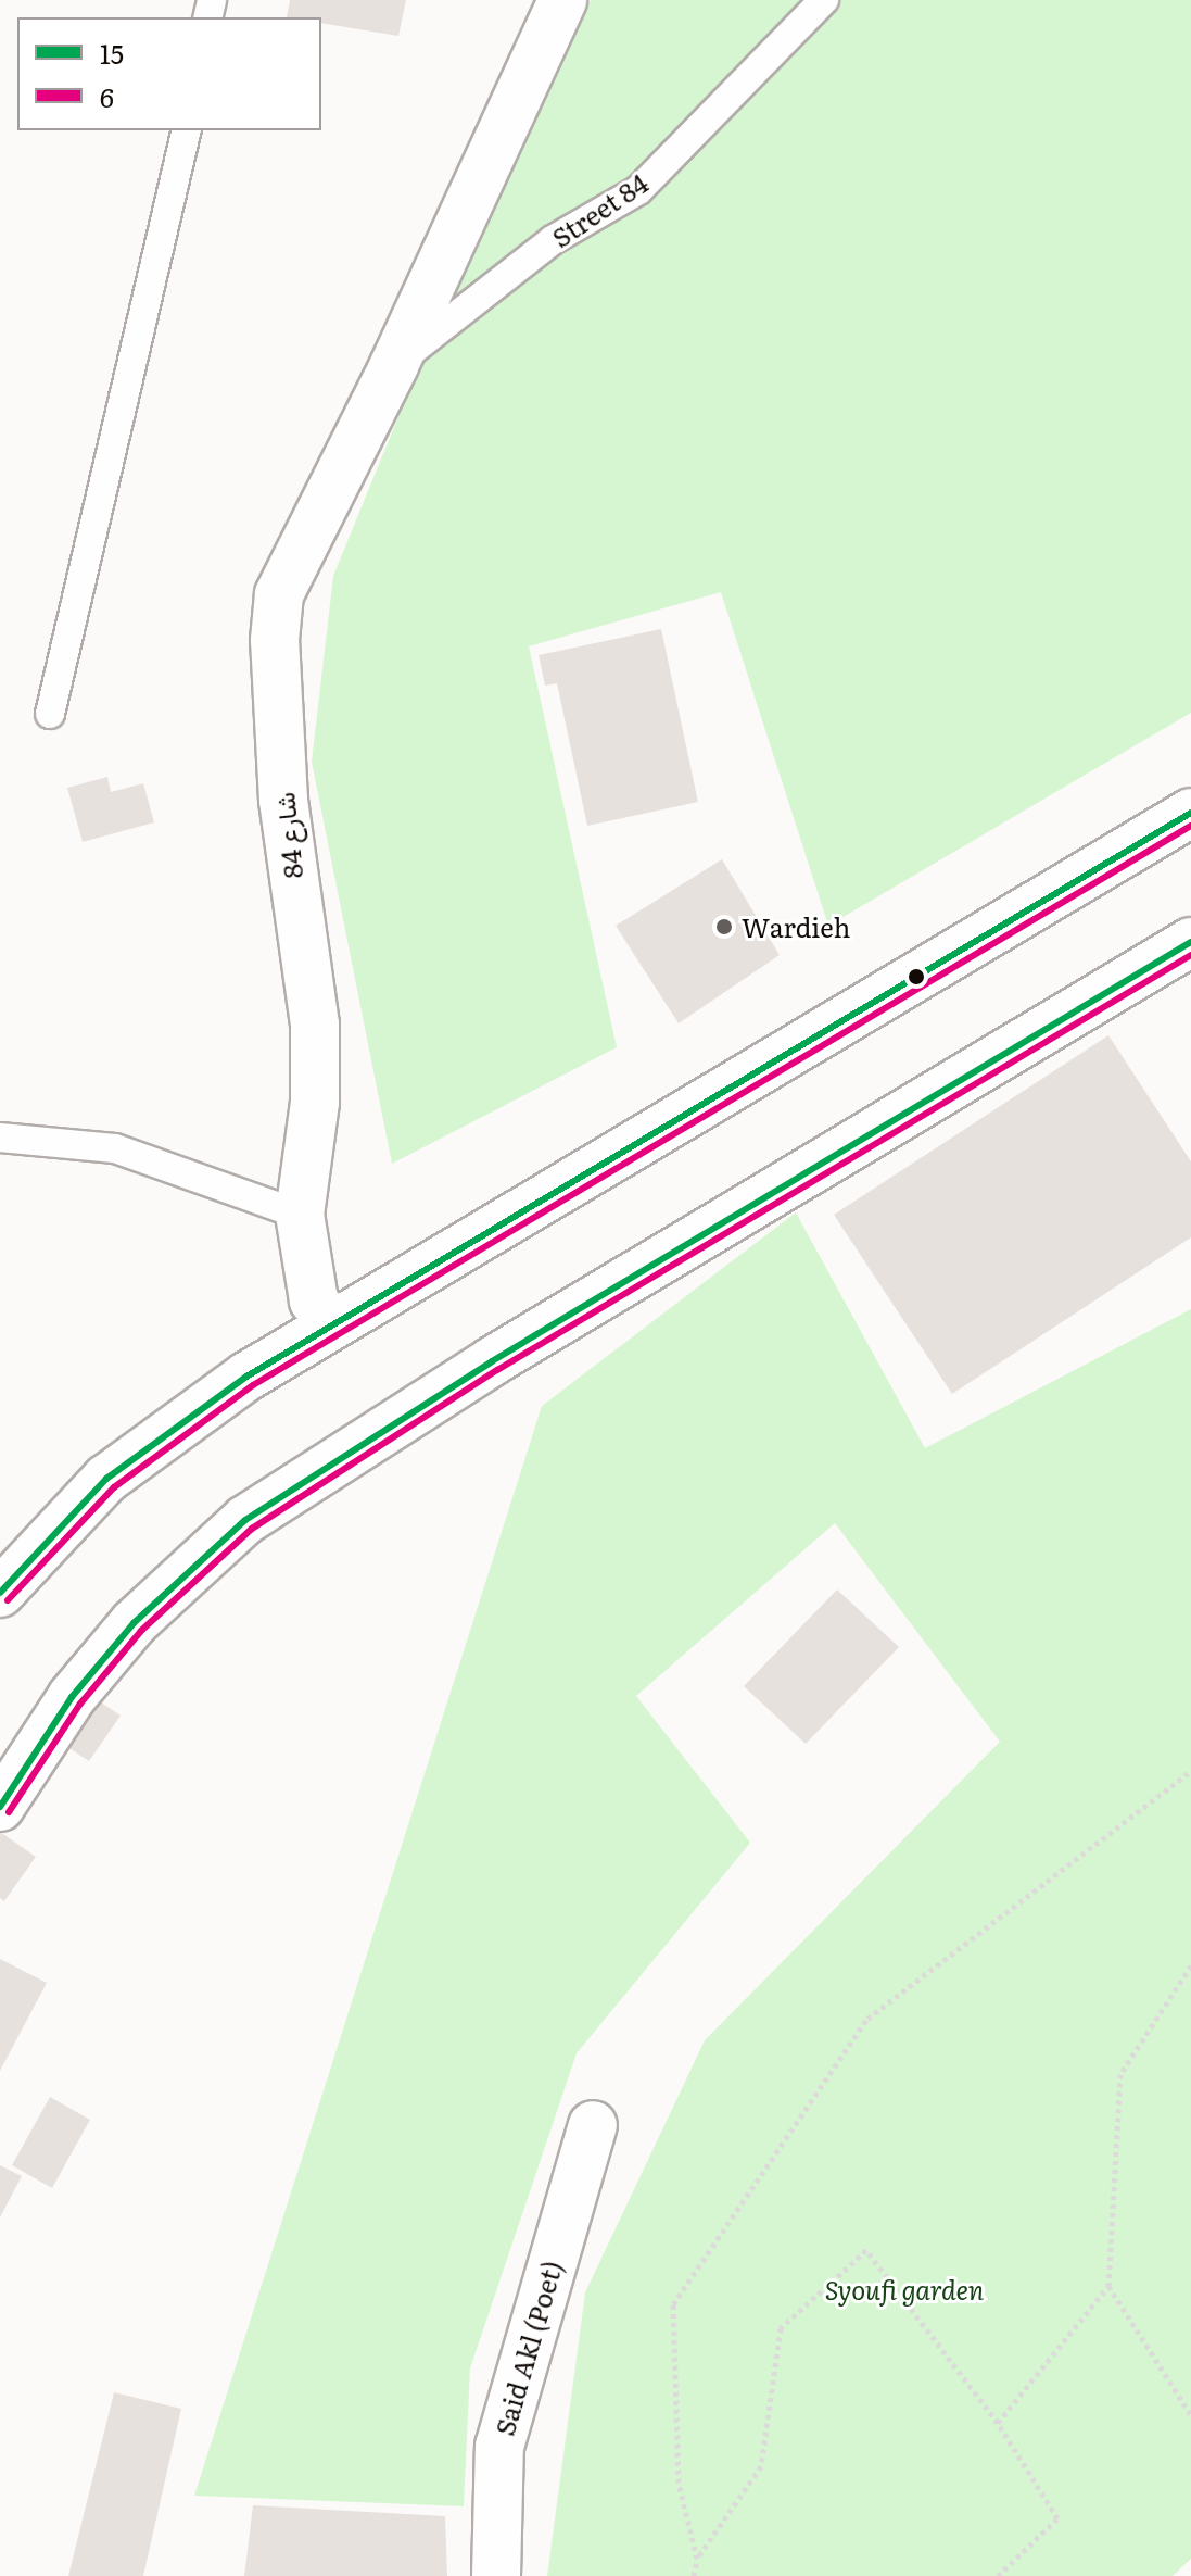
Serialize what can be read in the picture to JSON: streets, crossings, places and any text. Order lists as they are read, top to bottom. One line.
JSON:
{"streets":{"main road":["شارع 84","Said Akl (Poet)"],"lane":["Street 84"]},"crossings":[["Street 84","شارع 84"]],"parks":["Syoufi garden"],"places":["Wardieh"],"lines":["transit line 15","transit line 6"],"legend":["15","6"]}
